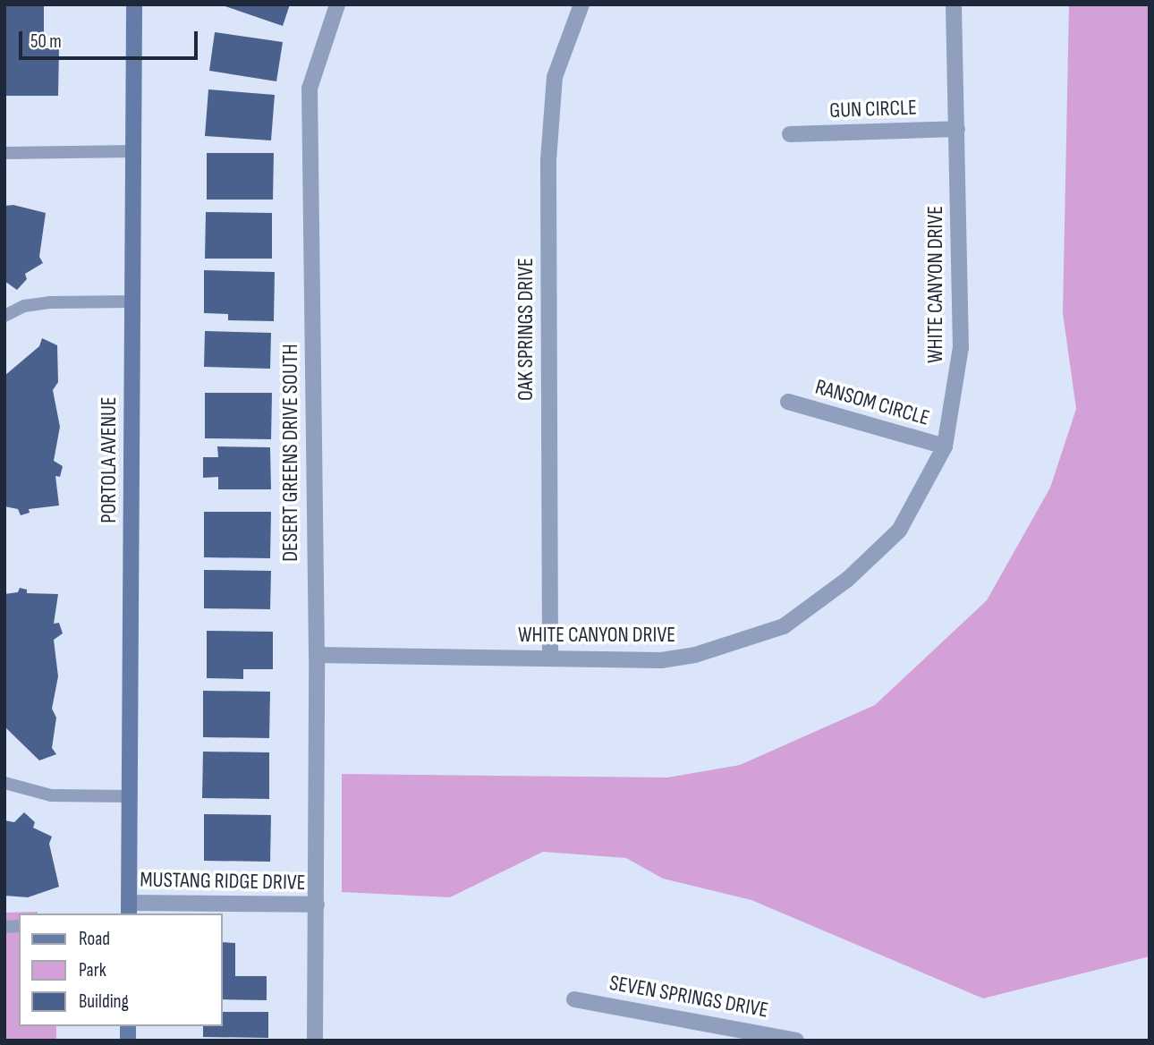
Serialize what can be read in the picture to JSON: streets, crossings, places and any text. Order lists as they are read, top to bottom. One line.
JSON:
{"streets":{"main road":["PORTOLA AVENUE"],"street":["GUN CIRCLE","WHITE CANYON DRIVE","OAK SPRINGS DRIVE","RANSOM CIRCLE","DESERT GREENS DRIVE SOUTH","MUSTANG RIDGE DRIVE","SEVEN SPRINGS DRIVE"]},"crossings":[["GUN CIRCLE","WHITE CANYON DRIVE"],["WHITE CANYON DRIVE","OAK SPRINGS DRIVE"],["WHITE CANYON DRIVE","RANSOM CIRCLE"],["WHITE CANYON DRIVE","DESERT GREENS DRIVE SOUTH"],["DESERT GREENS DRIVE SOUTH","MUSTANG RIDGE DRIVE"],["PORTOLA AVENUE","MUSTANG RIDGE DRIVE"]],"legend":["Road","Park","Building"],"scale_bar":"50 m"}
